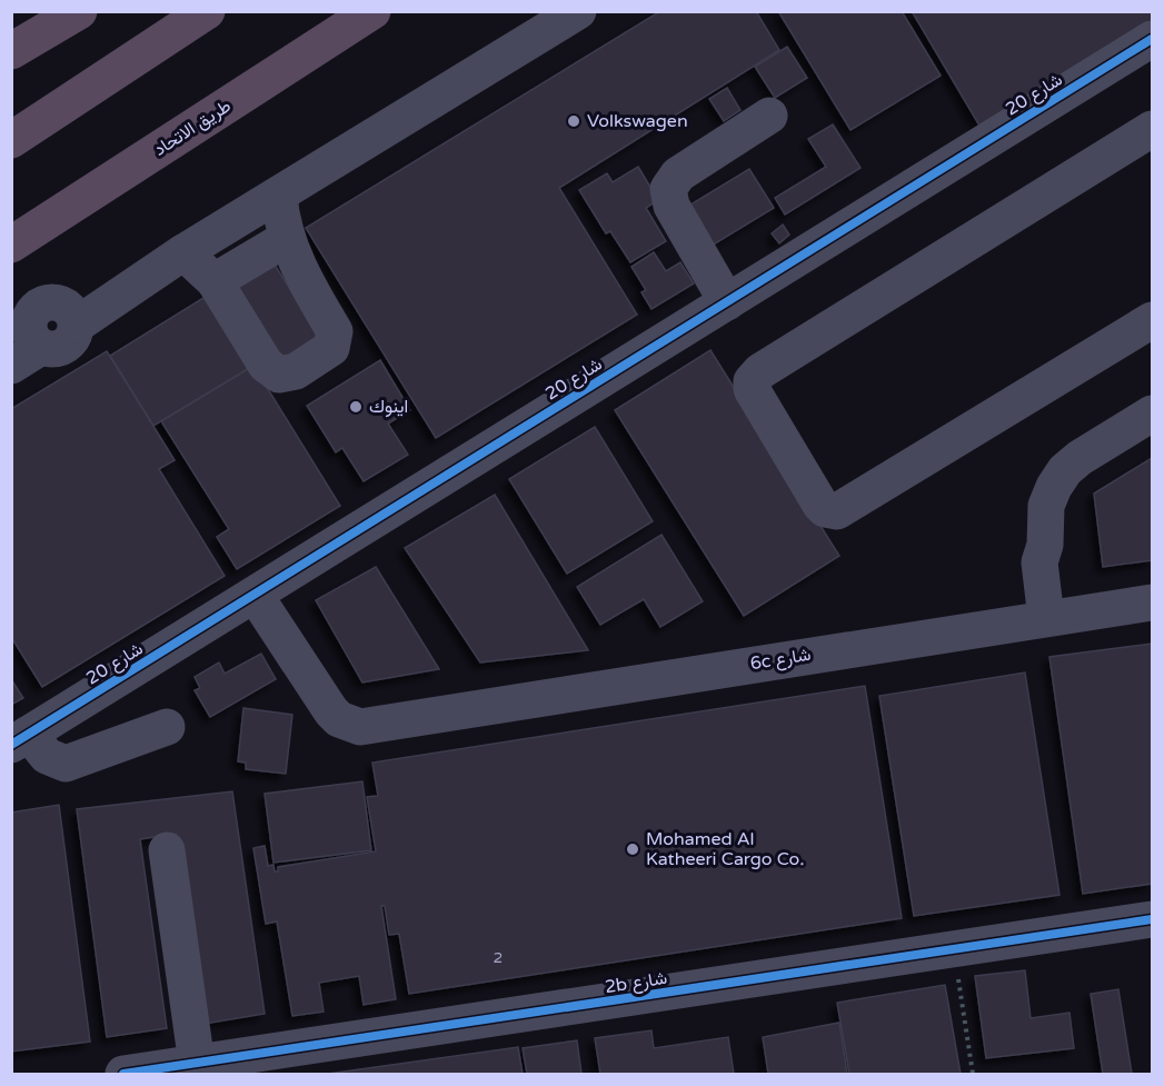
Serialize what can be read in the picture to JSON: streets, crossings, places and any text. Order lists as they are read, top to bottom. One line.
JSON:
{"streets":{"highway":["طريق الاتحاد"],"street":["شارع 20","6c شارع","2b شارع"]},"crossings":[["شارع 20","6c شارع"]],"places":["Volkswagen","اينوك","Mohamed Al Katheeri Cargo Co."],"house_numbers":["2"]}
